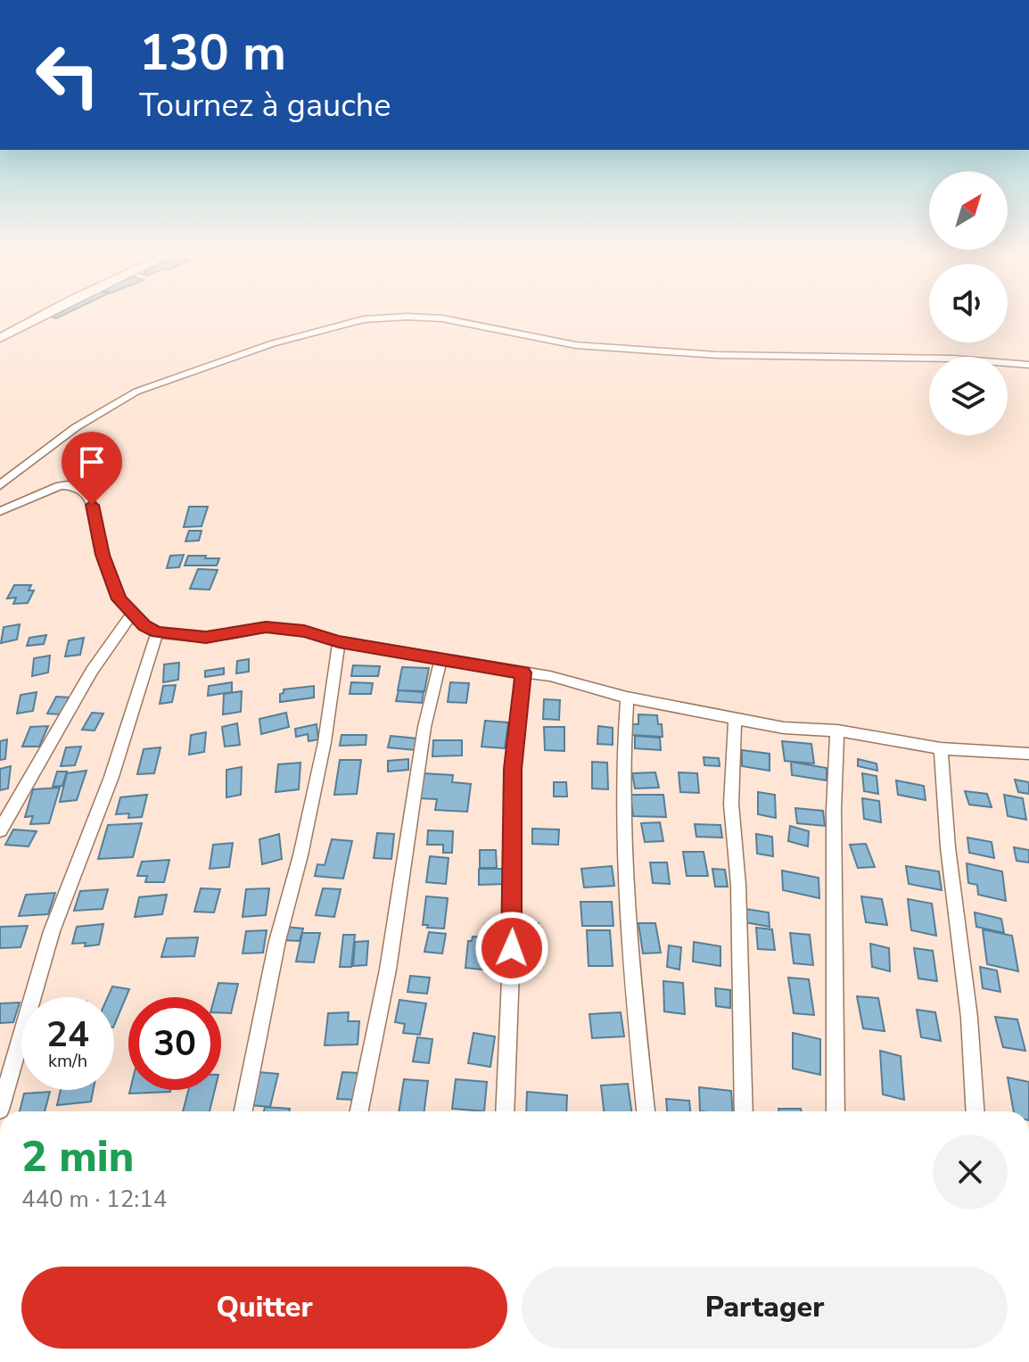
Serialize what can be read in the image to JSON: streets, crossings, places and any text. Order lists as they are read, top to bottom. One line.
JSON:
{"north":"top right","page":{"turn":["130 m","Tournez à gauche"],"speed":"24 km/h","limit":"30","heading":["2 min","440 m · 12:14"],"buttons":["Quitter","Partager"]}}
